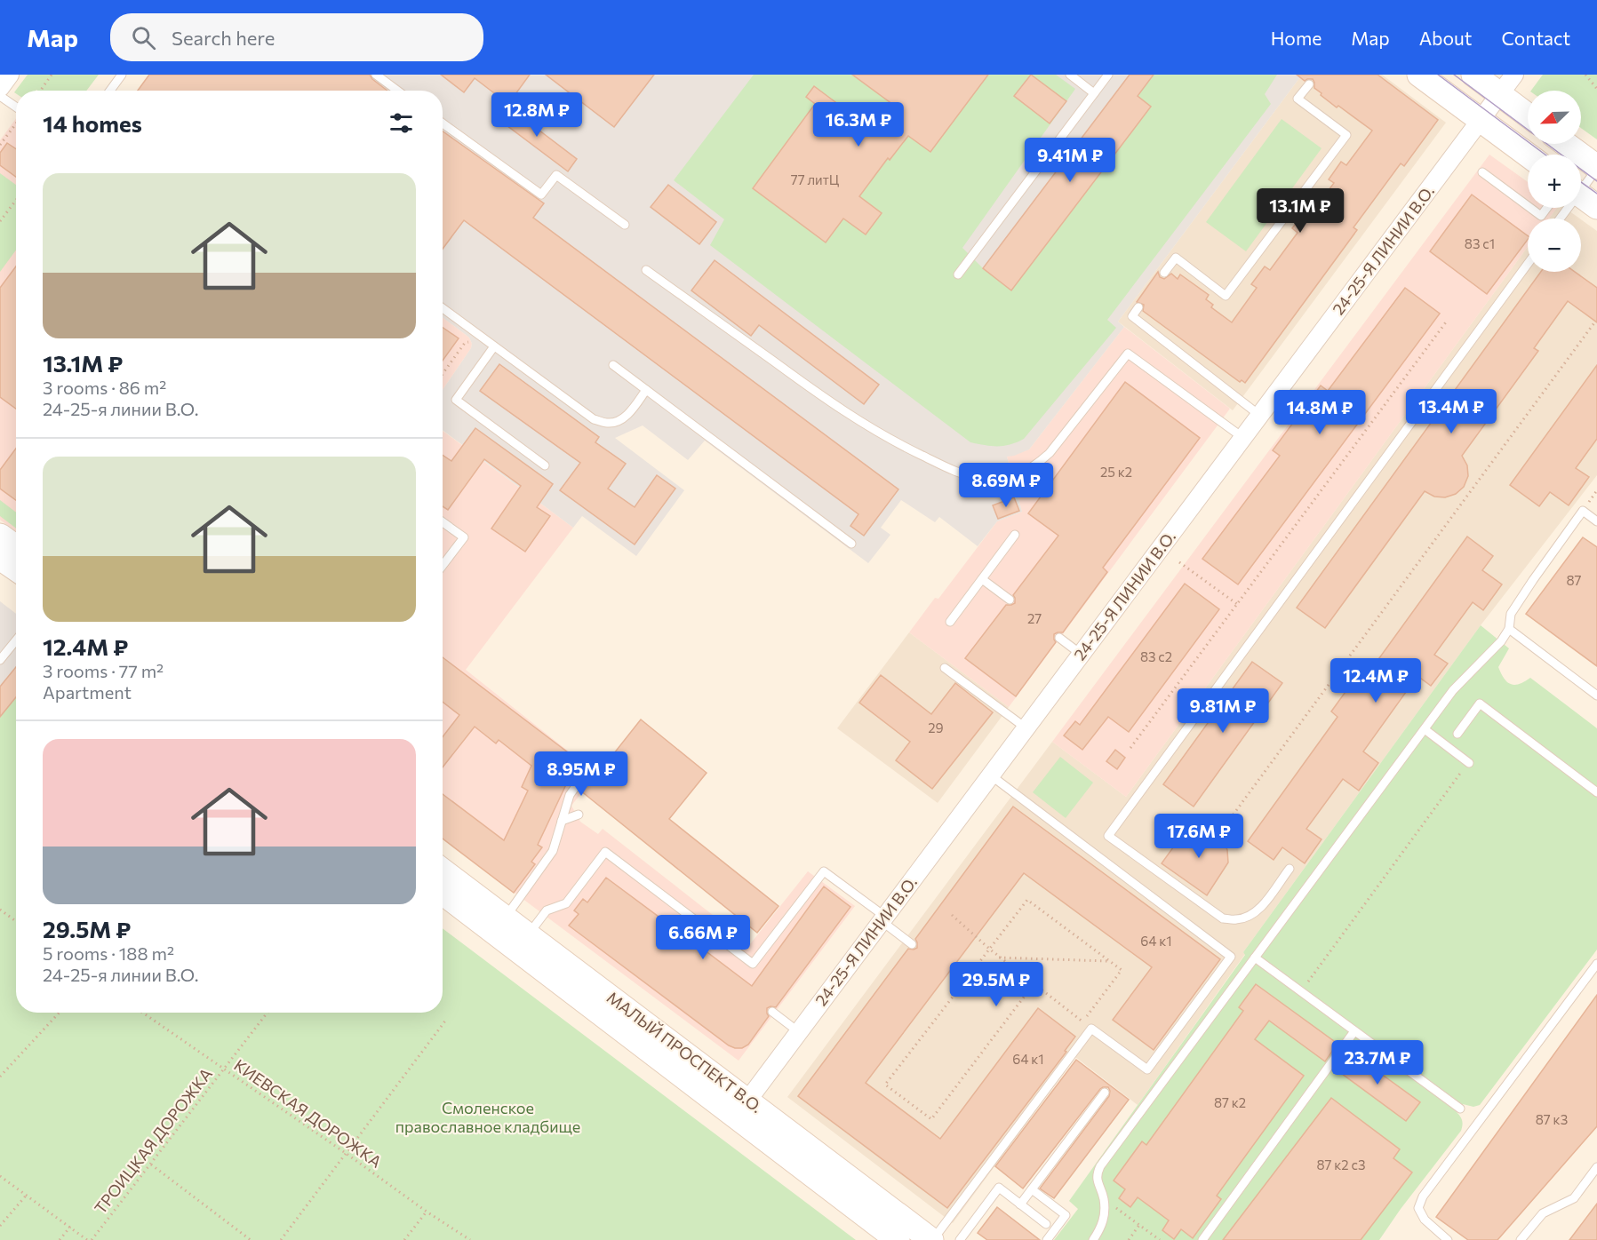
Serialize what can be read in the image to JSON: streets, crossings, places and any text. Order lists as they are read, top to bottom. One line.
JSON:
{"streets":{"main road":["МАЛЫЙ ПРОСПЕКТ В.О."],"street":["24-25-Я ЛИНИИ В.О."],"path":["КИЕВСКАЯ ДОРОЖКА","ТРОИЦКАЯ ДОРОЖКА"]},"crossings":[["24-25-Я ЛИНИИ В.О.","МАЛЫЙ ПРОСПЕКТ В.О."],["КИЕВСКАЯ ДОРОЖКА","ТРОИЦКАЯ ДОРОЖКА"]],"parks":["Смоленское православное кладбище"],"house_numbers":["77 литЦ","83 с1","25 к2","87","27","83 с2","29","64 к1","64 к1","87 к2","87 к3","87 к2 с3"],"north":"bottom left","page":{"header":"Map","search":"Search here","nav":["Home","Map","About","Contact"],"map_buttons":["+","−"],"heading":"14 homes","price":["12.8M ₽","16.3M ₽","9.41M ₽","13.1M ₽","13.4M ₽","14.8M ₽","8.69M ₽","12.4M ₽","9.81M ₽","8.95M ₽","17.6M ₽","6.66M ₽","29.5M ₽","23.7M ₽"],"list":[{"name":"13.1M ₽","note":"3 rooms · 86 m² · 24-25-я линии В.О."},{"name":"12.4M ₽","note":"3 rooms · 77 m² · Apartment"},{"name":"29.5M ₽","note":"5 rooms · 188 m² · 24-25-я линии В.О."}]}}
